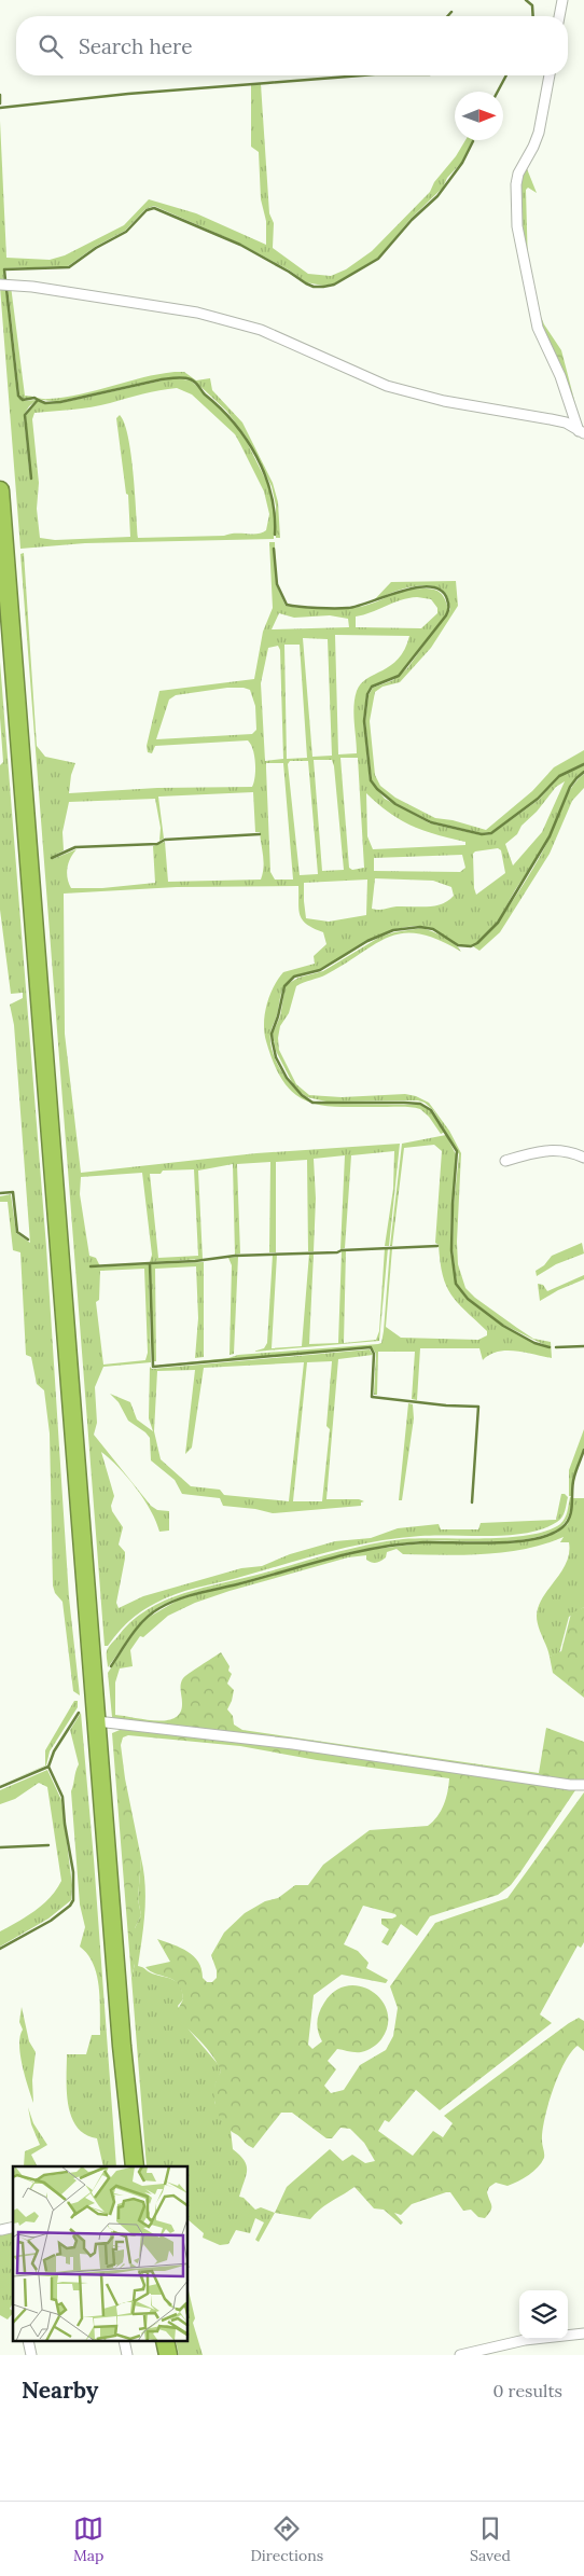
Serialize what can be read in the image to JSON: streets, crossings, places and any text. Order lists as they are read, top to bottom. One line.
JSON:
{"north":"right","page":{"search":"Search here","heading":["Nearby","0 results"],"nav":["Map","Directions","Saved"]}}
